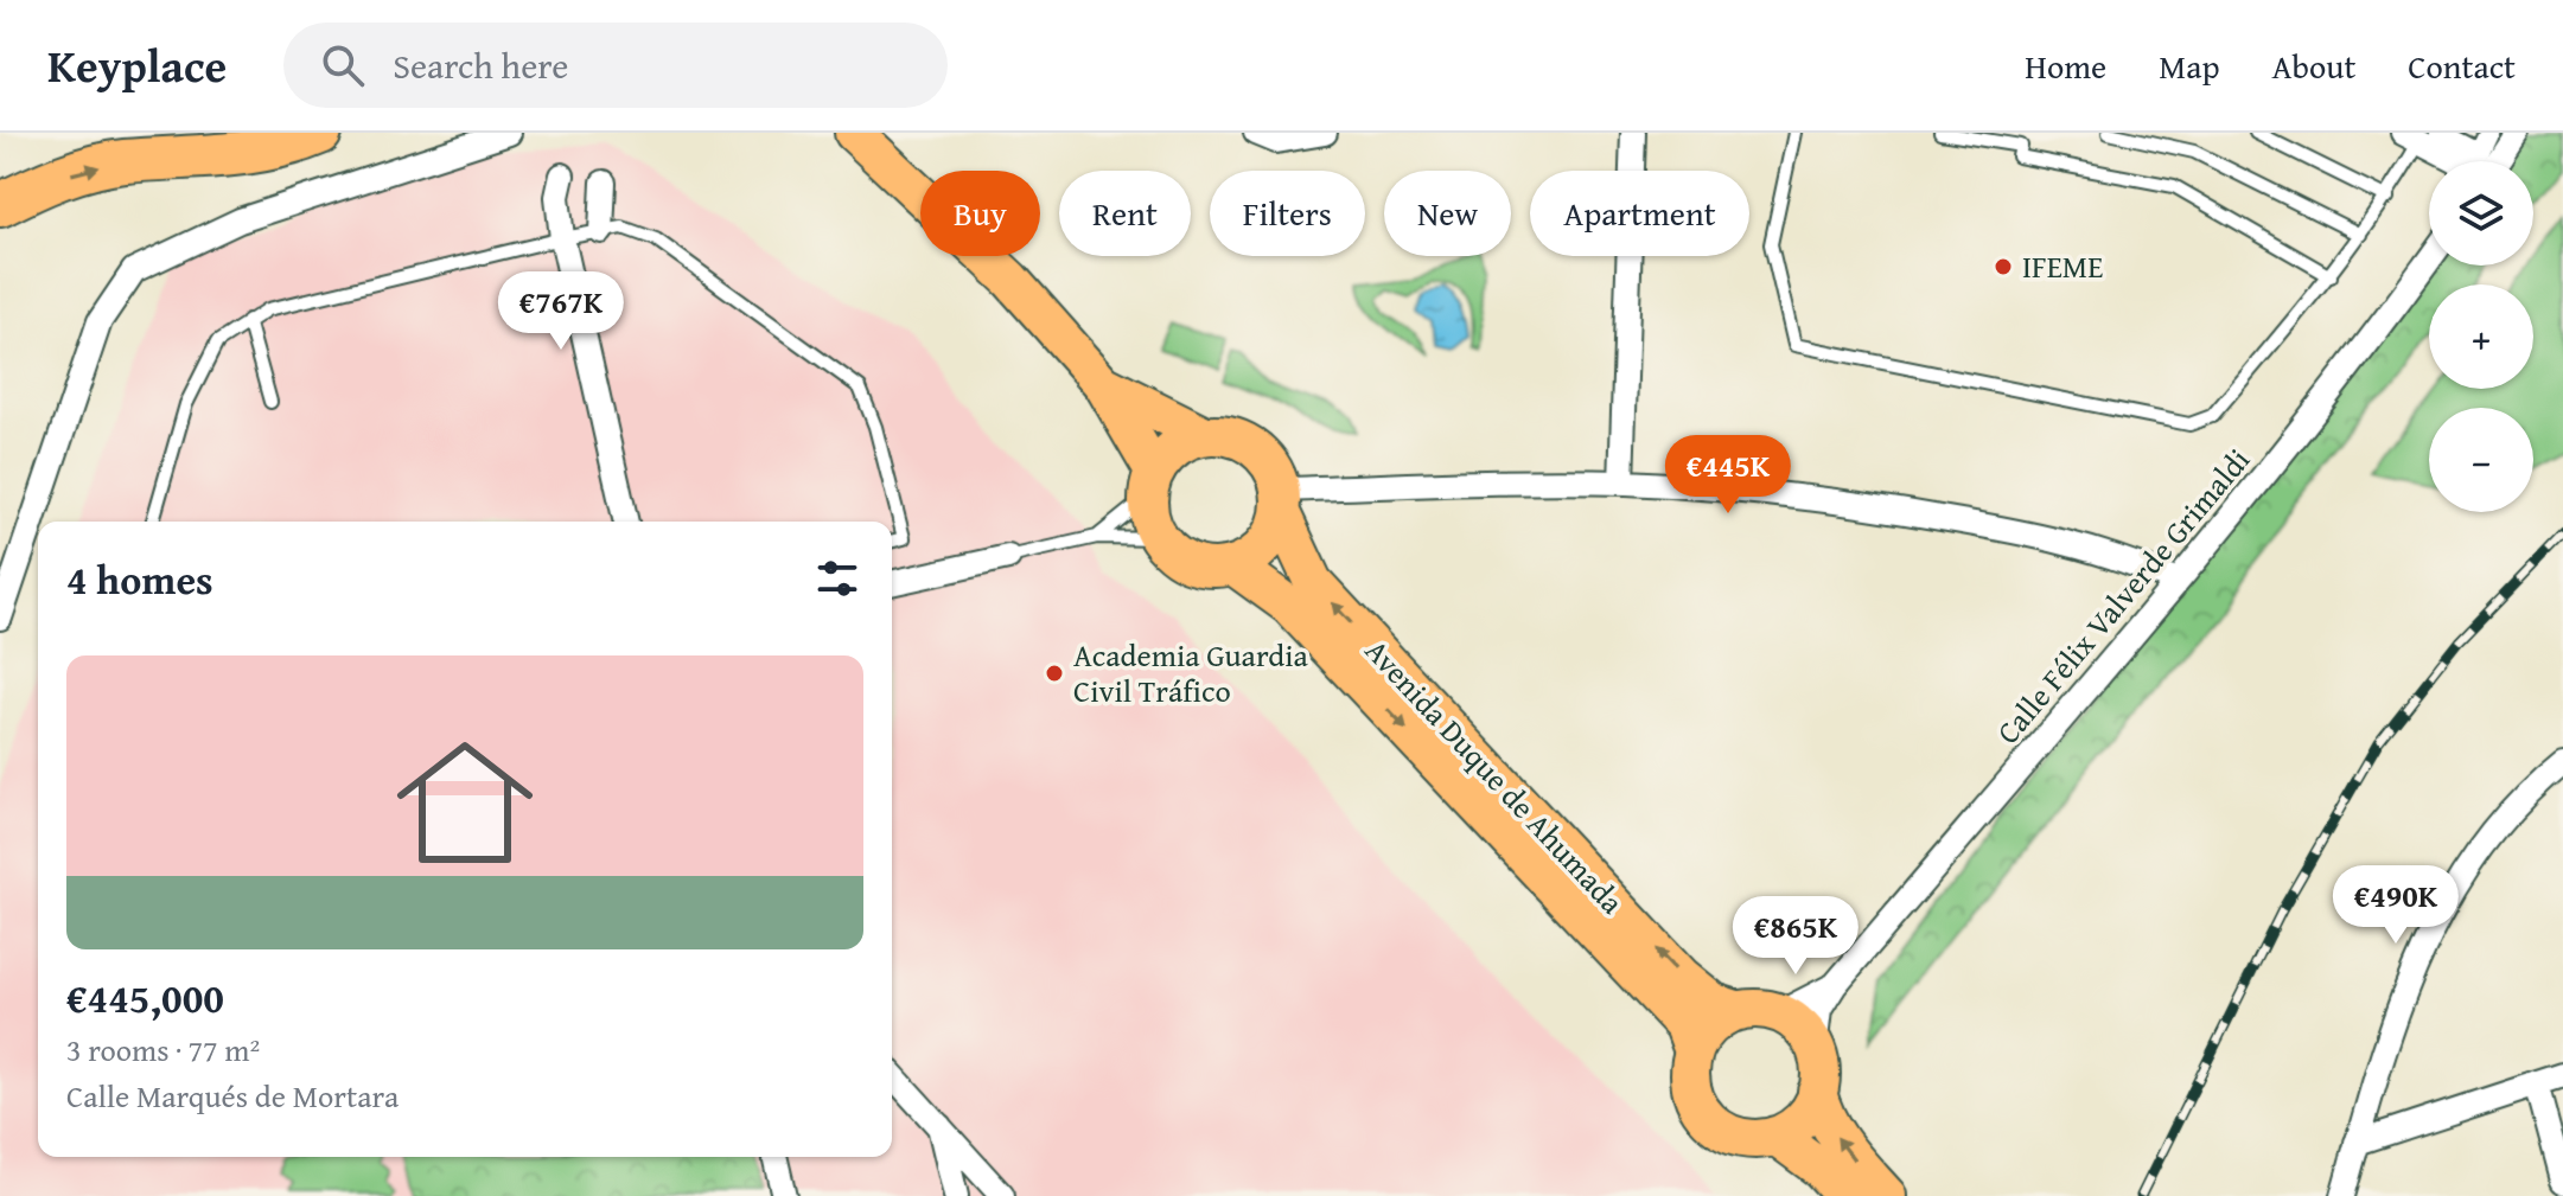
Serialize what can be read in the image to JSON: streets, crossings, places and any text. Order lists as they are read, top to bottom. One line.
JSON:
{"streets":{"main road":["Avenida Duque de Ahumada"],"street":["Calle Félix Valverde Grimaldi"]},"crossings":[["Calle Félix Valverde Grimaldi","Avenida Duque de Ahumada"]],"places":["IFEME","Academia Guardia Civil Tráfico"],"page":{"header":"Keyplace","search":"Search here","nav":["Home","Map","About","Contact"],"map_buttons":["+","−"],"chip":["Buy","Rent","Filters","New","Apartment"],"price":["€767K","€445K","€490K","€865K"],"heading":"4 homes","list":[{"name":"€445,000","note":"3 rooms · 77 m² · Calle Marqués de Mortara"}]}}
